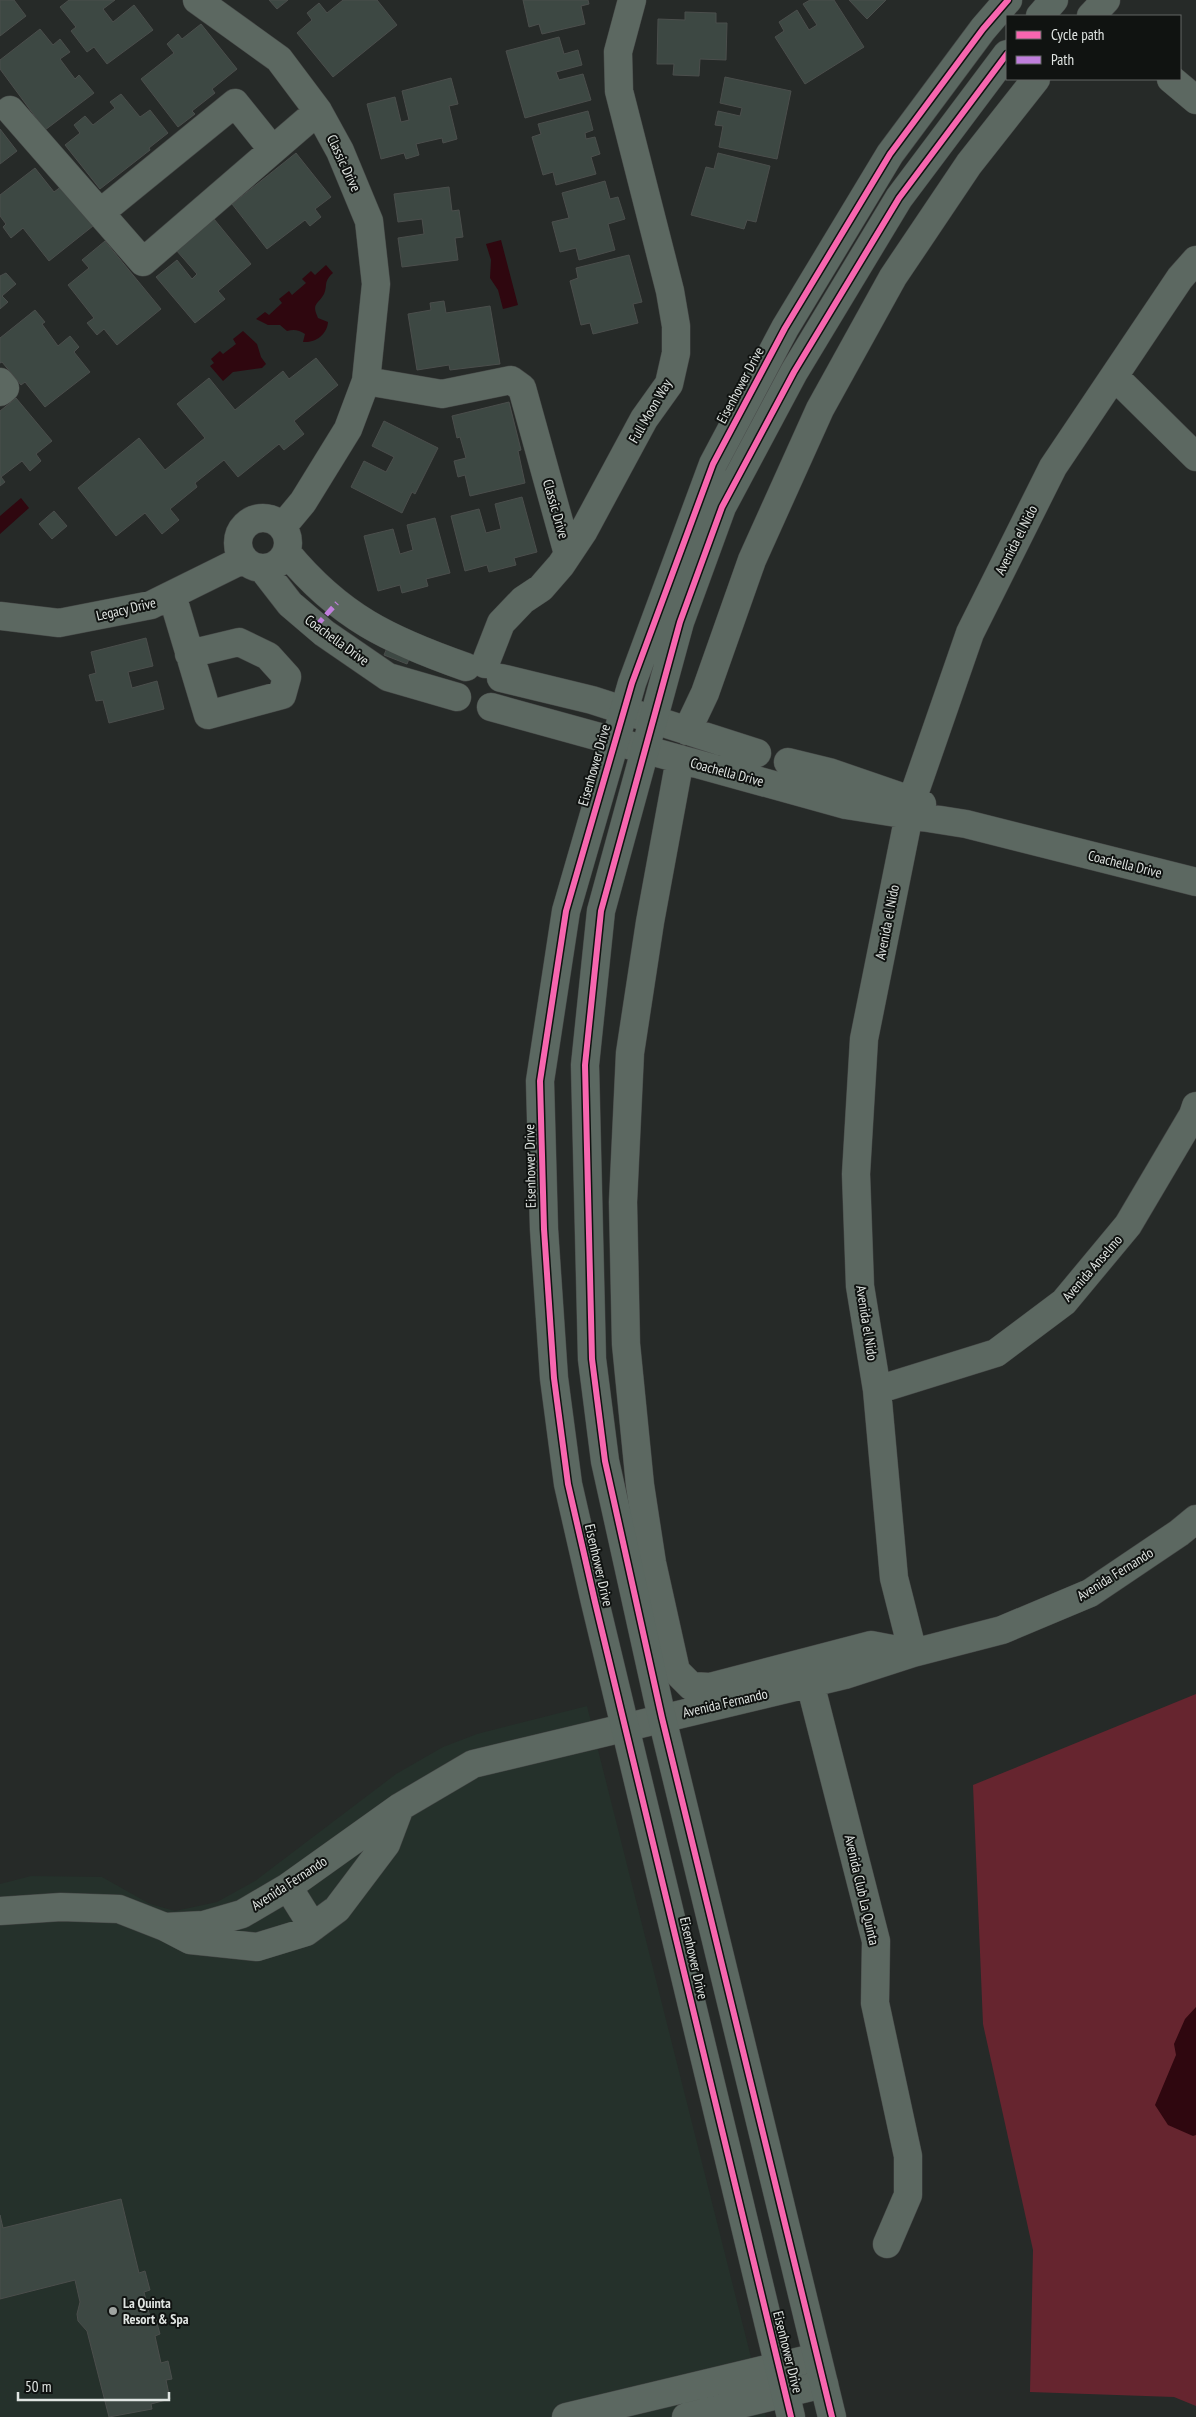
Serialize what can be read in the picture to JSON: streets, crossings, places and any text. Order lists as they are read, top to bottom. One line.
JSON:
{"streets":{"main road":["Eisenhower Drive"],"street":["Classic Drive","Full Moon Way","Avenida el Nido","Legacy Drive","Coachella Drive","Avenida Anselmo","Avenida Fernando","Avenida Club La Quinta"]},"crossings":[["Classic Drive","Full Moon Way"],["Classic Drive","Legacy Drive"],["Classic Drive","Coachella Drive"],["Eisenhower Drive","Coachella Drive"],["Eisenhower Drive","Avenida Fernando"],["Full Moon Way","Coachella Drive"],["Avenida el Nido","Coachella Drive"],["Avenida el Nido","Avenida Anselmo"],["Avenida el Nido","Avenida Fernando"],["Legacy Drive","Coachella Drive"],["Coachella Drive","Avenida Fernando"],["Avenida Fernando","Avenida Club La Quinta"]],"places":["La Quinta Resort & Spa"],"legend":["Cycle path","Path"],"scale_bar":"50 m"}
